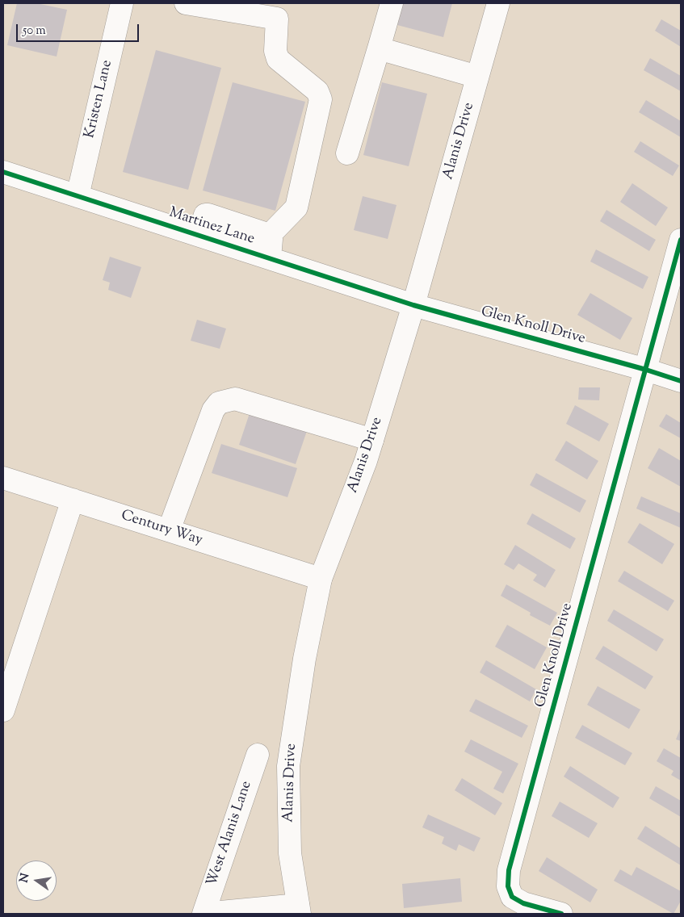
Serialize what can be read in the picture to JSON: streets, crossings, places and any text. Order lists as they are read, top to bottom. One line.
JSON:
{"streets":{"street":["Kristen Lane","Alanis Drive","Martinez Lane","Glen Knoll Drive","Century Way","West Alanis Lane"]},"crossings":[["Kristen Lane","Martinez Lane"],["Alanis Drive","Martinez Lane"],["Alanis Drive","Glen Knoll Drive"],["Alanis Drive","Century Way"],["Alanis Drive","West Alanis Lane"],["Martinez Lane","Glen Knoll Drive"]],"scale_bar":"50 m","north":"left"}
